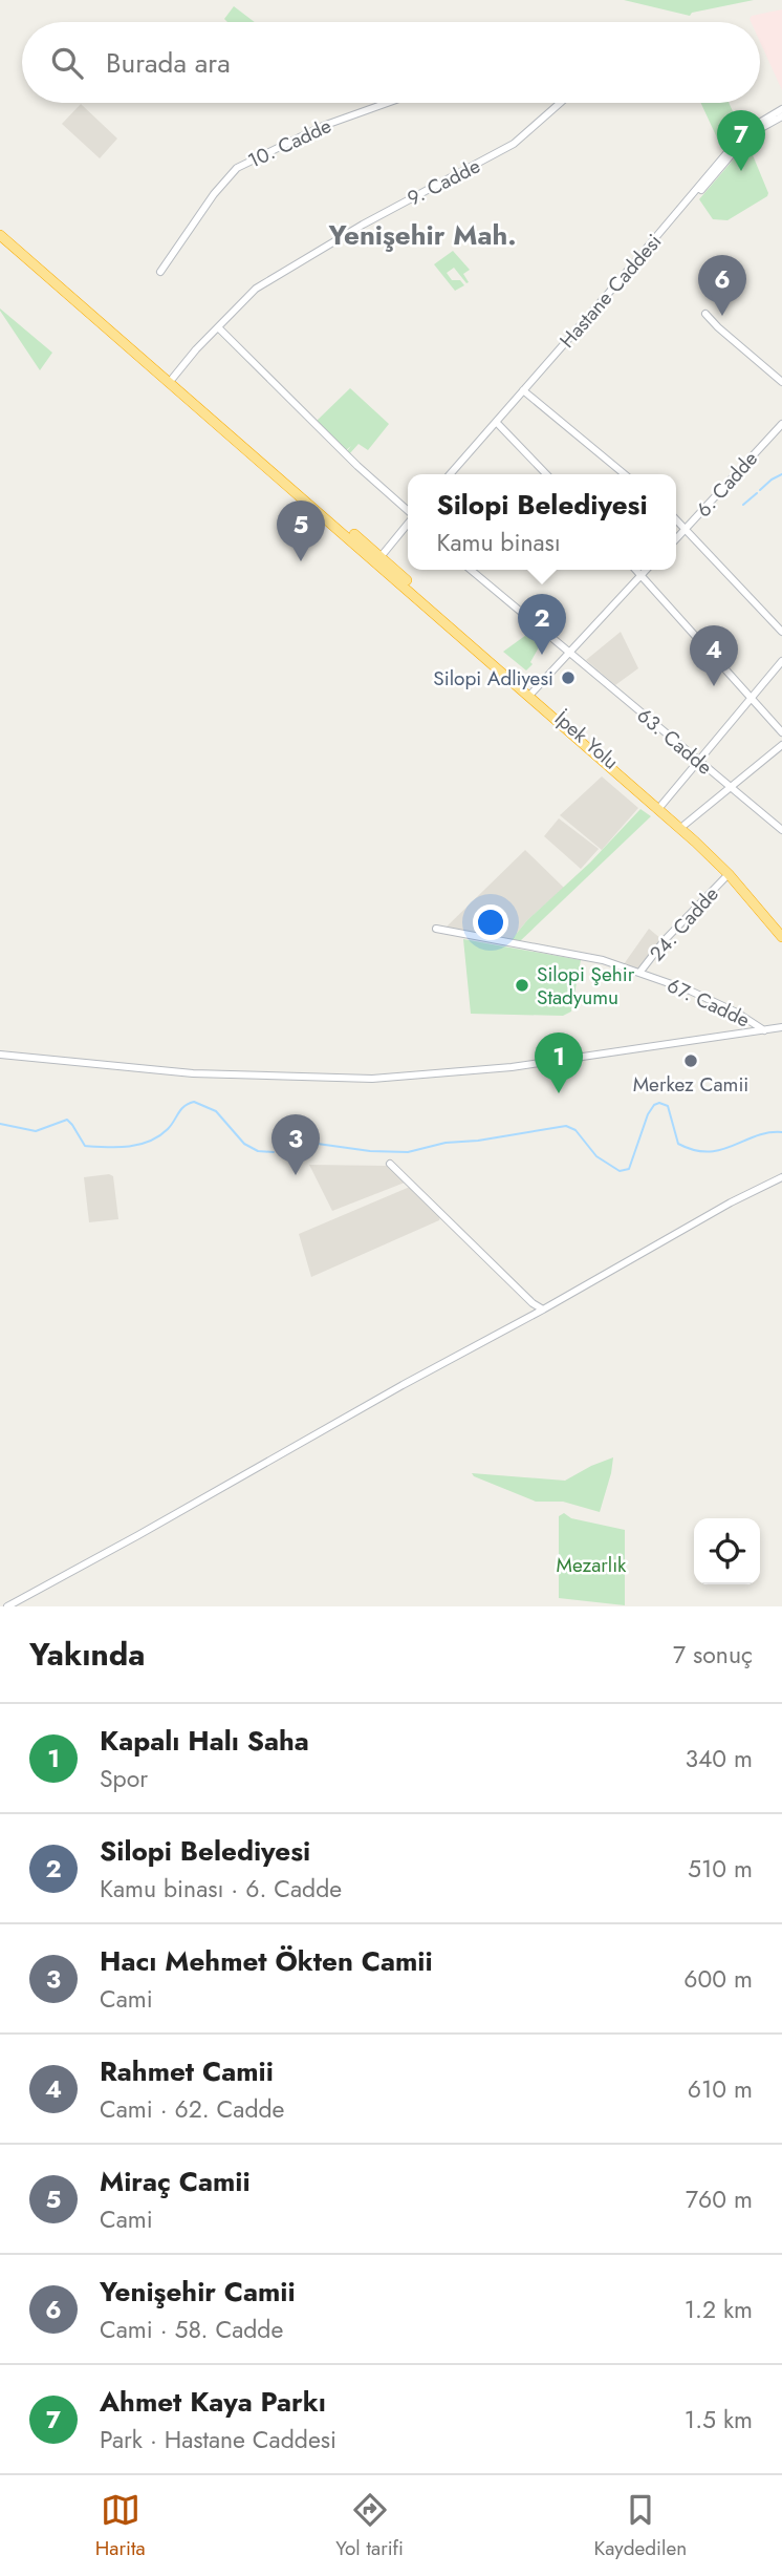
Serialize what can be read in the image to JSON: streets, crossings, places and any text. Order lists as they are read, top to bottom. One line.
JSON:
{"streets":{"street":["10. Cadde","9. Cadde","Hastane Caddesi","6. Cadde","63. Cadde","24. Cadde","67. Cadde"]},"crossings":[["24. Cadde","67. Cadde"]],"districts":["Yenişehir Mah."],"parks":["Mezarlık"],"places":["Silopi Adliyesi","Silopi Şehir Stadyumu","Merkez Camii"],"page":{"search":"Burada ara","pins":["7","6","5","2","4","1","3"],"popup":["Silopi Belediyesi","Kamu binası"],"heading":["Yakında","7 sonuç"],"list":[{"mark":"1","name":"Kapalı Halı Saha","note":"Spor","value":"340 m"},{"mark":"2","name":"Silopi Belediyesi","note":"Kamu binası · 6. Cadde","value":"510 m"},{"mark":"3","name":"Hacı Mehmet Ökten Camii","note":"Cami","value":"600 m"},{"mark":"4","name":"Rahmet Camii","note":"Cami · 62. Cadde","value":"610 m"},{"mark":"5","name":"Miraç Camii","note":"Cami","value":"760 m"},{"mark":"6","name":"Yenişehir Camii","note":"Cami · 58. Cadde","value":"1.2 km"},{"mark":"7","name":"Ahmet Kaya Parkı","note":"Park · Hastane Caddesi","value":"1.5 km"}],"nav":["Harita","Yol tarifi","Kaydedilen"]}}
